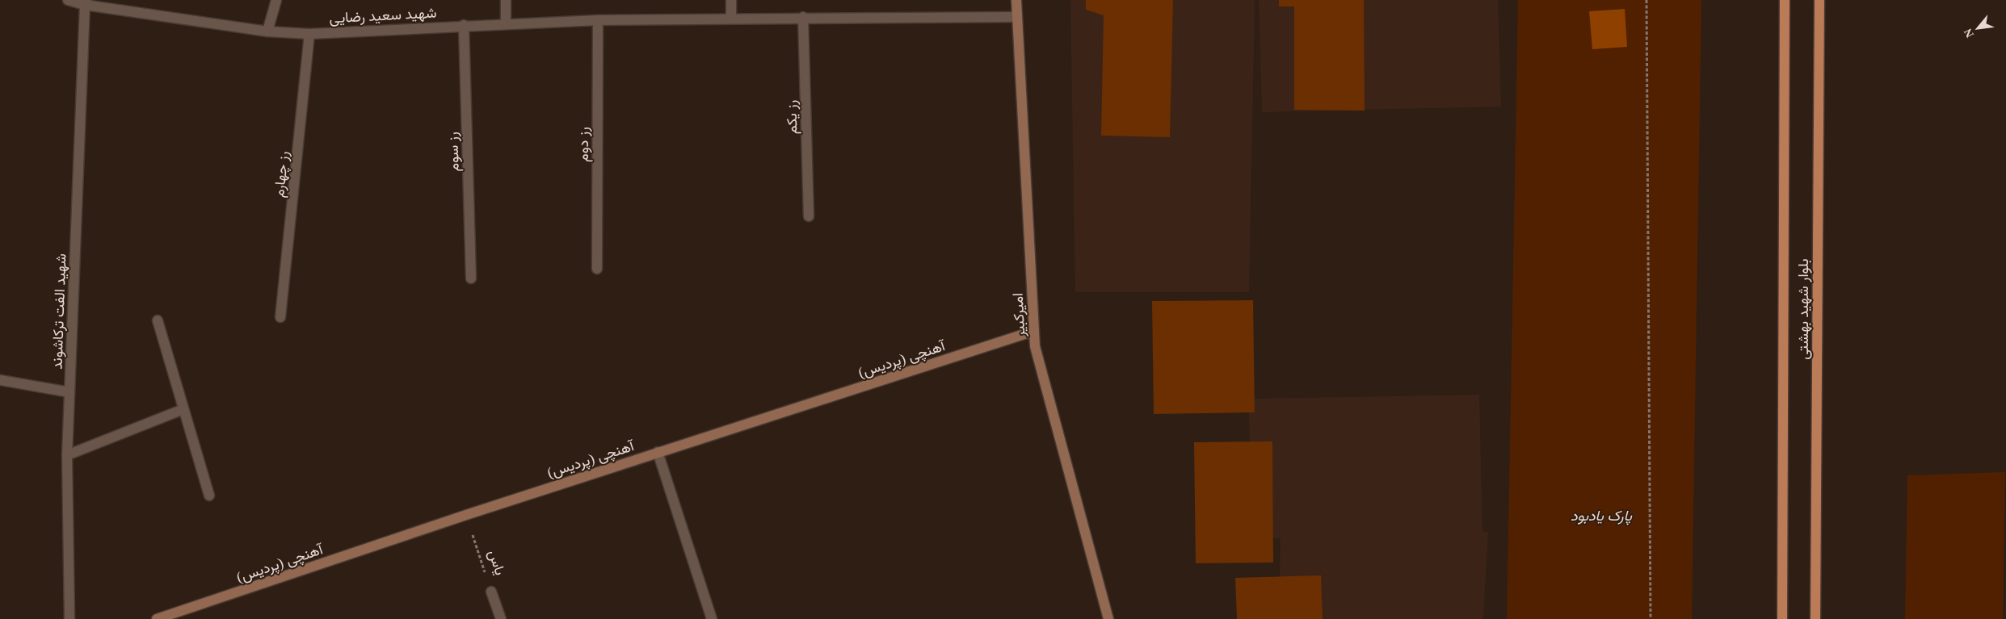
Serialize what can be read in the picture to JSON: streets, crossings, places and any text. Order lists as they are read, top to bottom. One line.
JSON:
{"streets":{"main road":["بلوار شهید بهشتی"],"street":["شهید سعید رضایی","رز یکم","رز دوم","رز سوم","رز چهارم","شهید الفت ترکاشوند","امیرکبیر","آهنچی (پردیس)","یاس"]},"crossings":[["شهید سعید رضایی","رز یکم"],["شهید سعید رضایی","رز دوم"],["شهید سعید رضایی","رز سوم"],["شهید سعید رضایی","رز چهارم"],["شهید سعید رضایی","شهید الفت ترکاشوند"],["شهید سعید رضایی","امیرکبیر"],["امیرکبیر","آهنچی (پردیس)"],["آهنچی (پردیس)","یاس"]],"parks":["پارک یادبود"],"north":"bottom left"}
